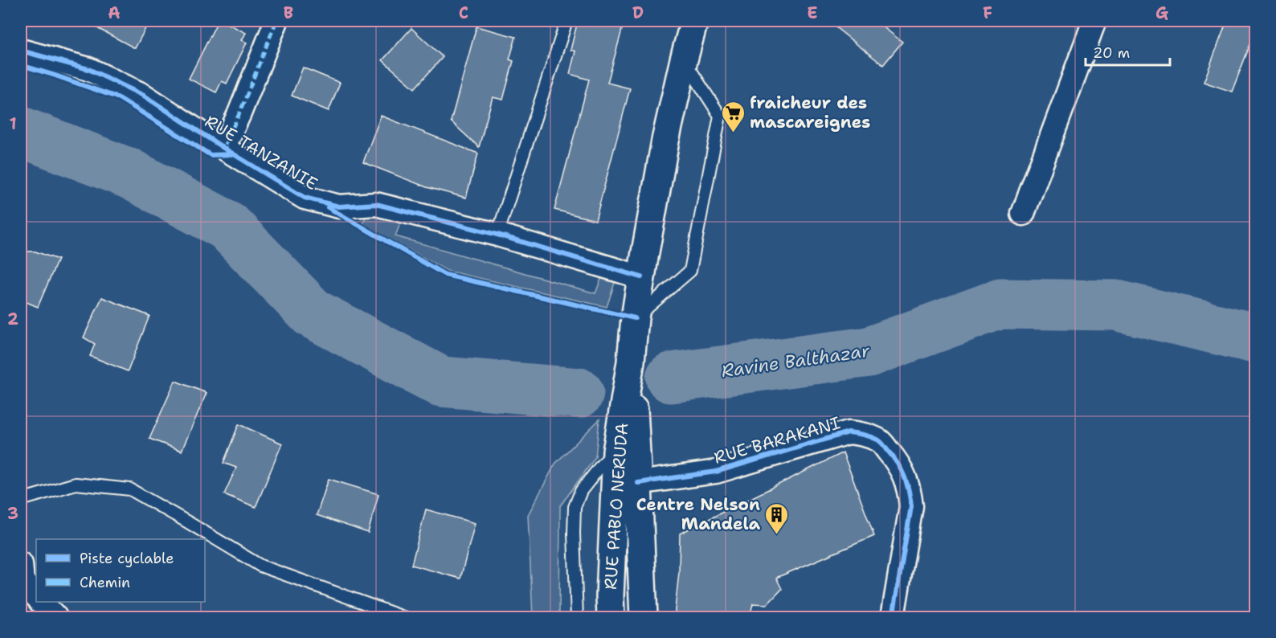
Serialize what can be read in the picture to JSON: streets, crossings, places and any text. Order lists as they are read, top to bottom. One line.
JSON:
{"streets":{"main road":["RUE PABLO NERUDA"],"street":["RUE TANZANIE","RUE BARAKANI"]},"crossings":[["RUE BARAKANI","RUE PABLO NERUDA"]],"water":["Ravine Balthazar"],"places":{"supermarket":["fraicheur des mascareignes"],"building":["Centre Nelson Mandela"]},"legend":["Piste cyclable","Chemin"],"scale_bar":"20 m","grid":{"columns":["A","B","C","D","E","F","G"],"rows":["1","2","3"]}}
